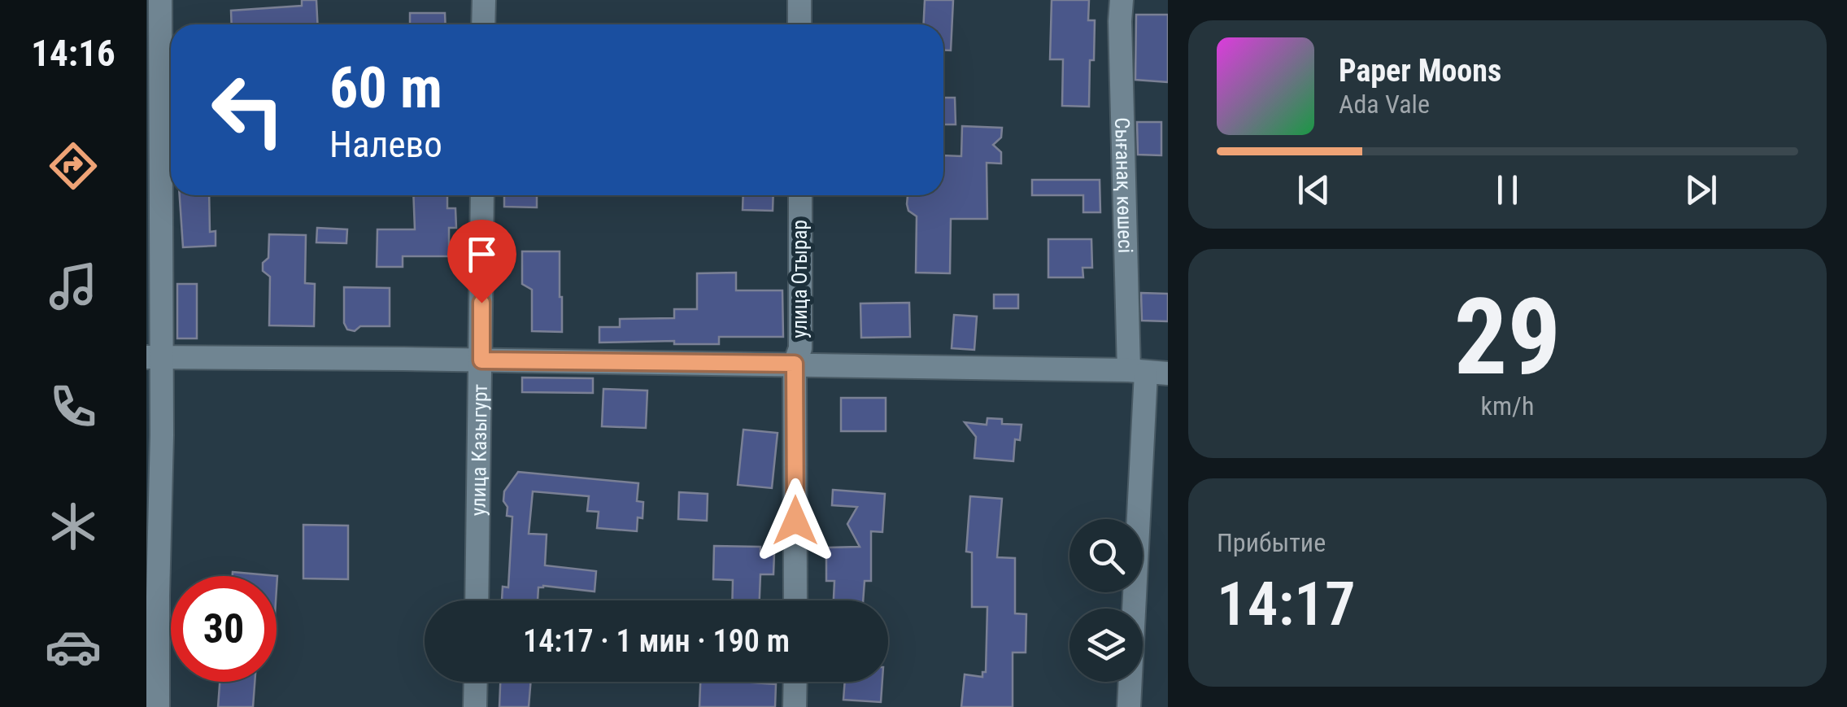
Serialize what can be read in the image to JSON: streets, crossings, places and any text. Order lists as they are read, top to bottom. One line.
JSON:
{"streets":{"street":["Сығанақ көшесі","улица Отырар","улица Казыгурт"]},"page":{"tabs":"14:16","turn":["60 m","Налево"],"song":["Paper Moons","Ada Vale"],"tile":[["29","km/h"],["Прибытие","14:17"]],"limit":"30","trip":"14:17 · 1 мин · 190 m"}}
